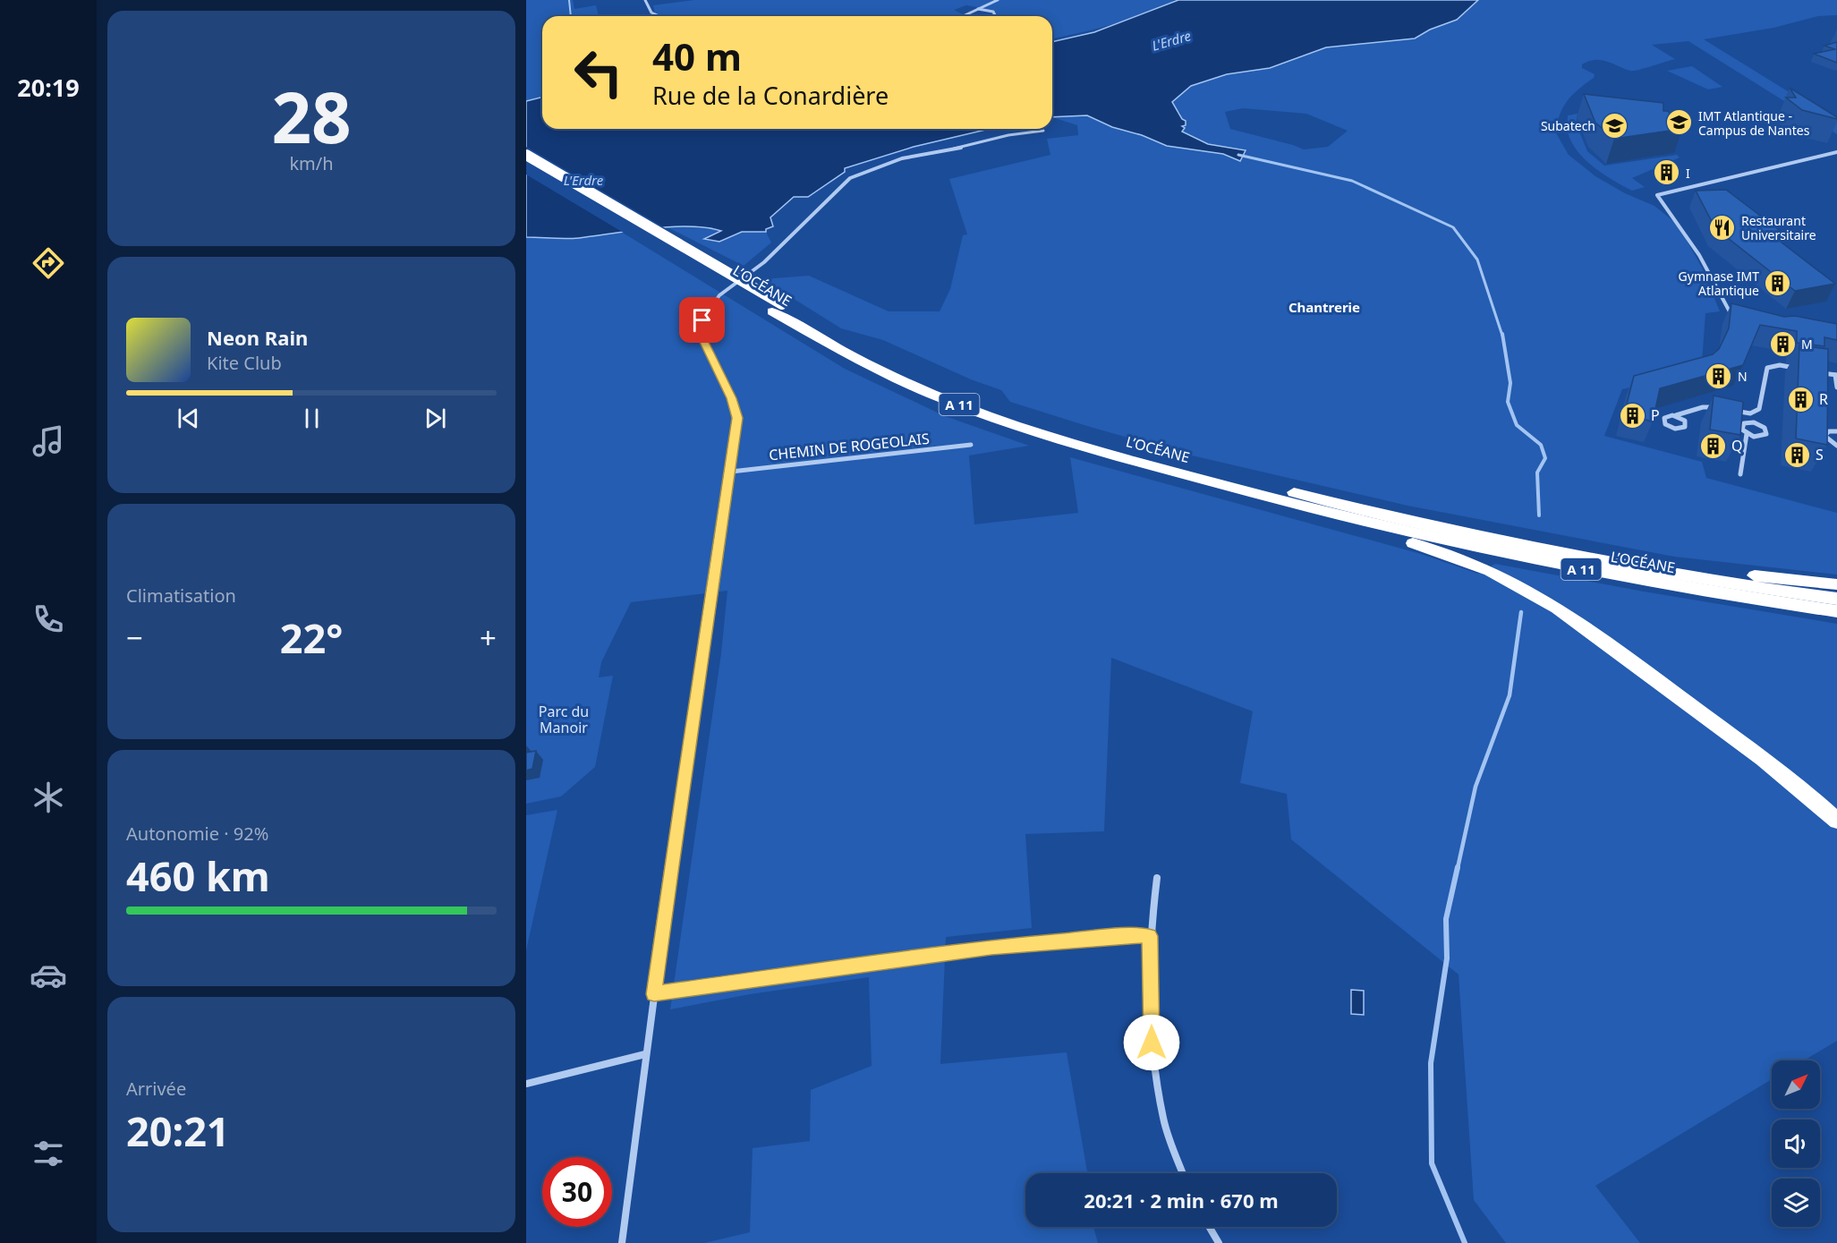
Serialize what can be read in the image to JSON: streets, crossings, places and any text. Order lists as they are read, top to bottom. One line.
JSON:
{"streets":{"highway":["L’OCÉANE","A 11"],"street":["CHEMIN DE ROGEOLAIS"]},"districts":["Chantrerie"],"water":["L'Erdre"],"parks":["Parc du Manoir"],"places":{"school or university":["IMT Atlantique - Campus de Nantes","Subatech"],"building":["I","Gymnase IMT Atlantique","M","N","R","P","Q","S"],"restaurant":["Restaurant Universitaire"]},"north":"top right","page":{"tabs":"20:19","tile":[["28","km/h"],"Climatisation",["Autonomie · 92%","460 km"],["Arrivée","20:21"]],"turn":["40 m","Rue de la Conardière"],"song":["Neon Rain","Kite Club"],"heat":["−","22°","+"],"limit":"30","trip":"20:21 · 2 min · 670 m"}}
